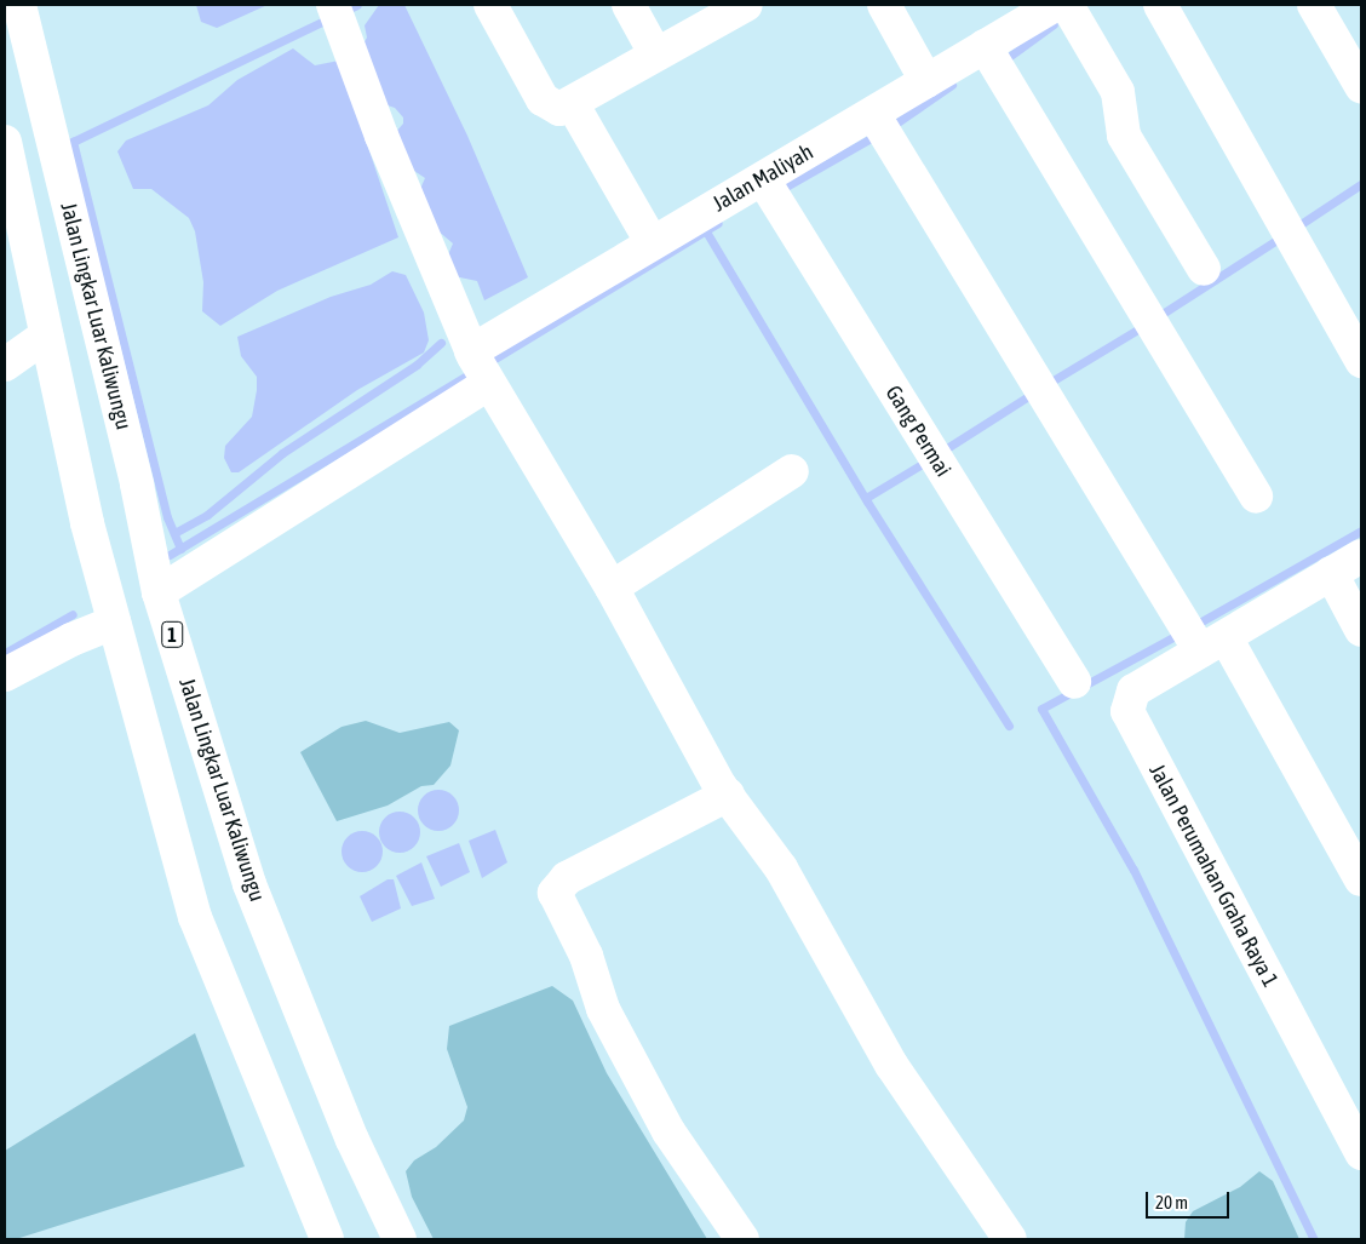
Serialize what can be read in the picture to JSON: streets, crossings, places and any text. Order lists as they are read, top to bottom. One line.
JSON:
{"streets":{"main road":["Jalan Maliyah","Jalan Lingkar Luar Kaliwungu","Gang Permai","1","Jalan Perumahan Graha Raya 1"]},"crossings":[["Jalan Maliyah","Jalan Lingkar Luar Kaliwungu"],["Jalan Maliyah","Gang Permai"]],"scale_bar":"20 m"}
